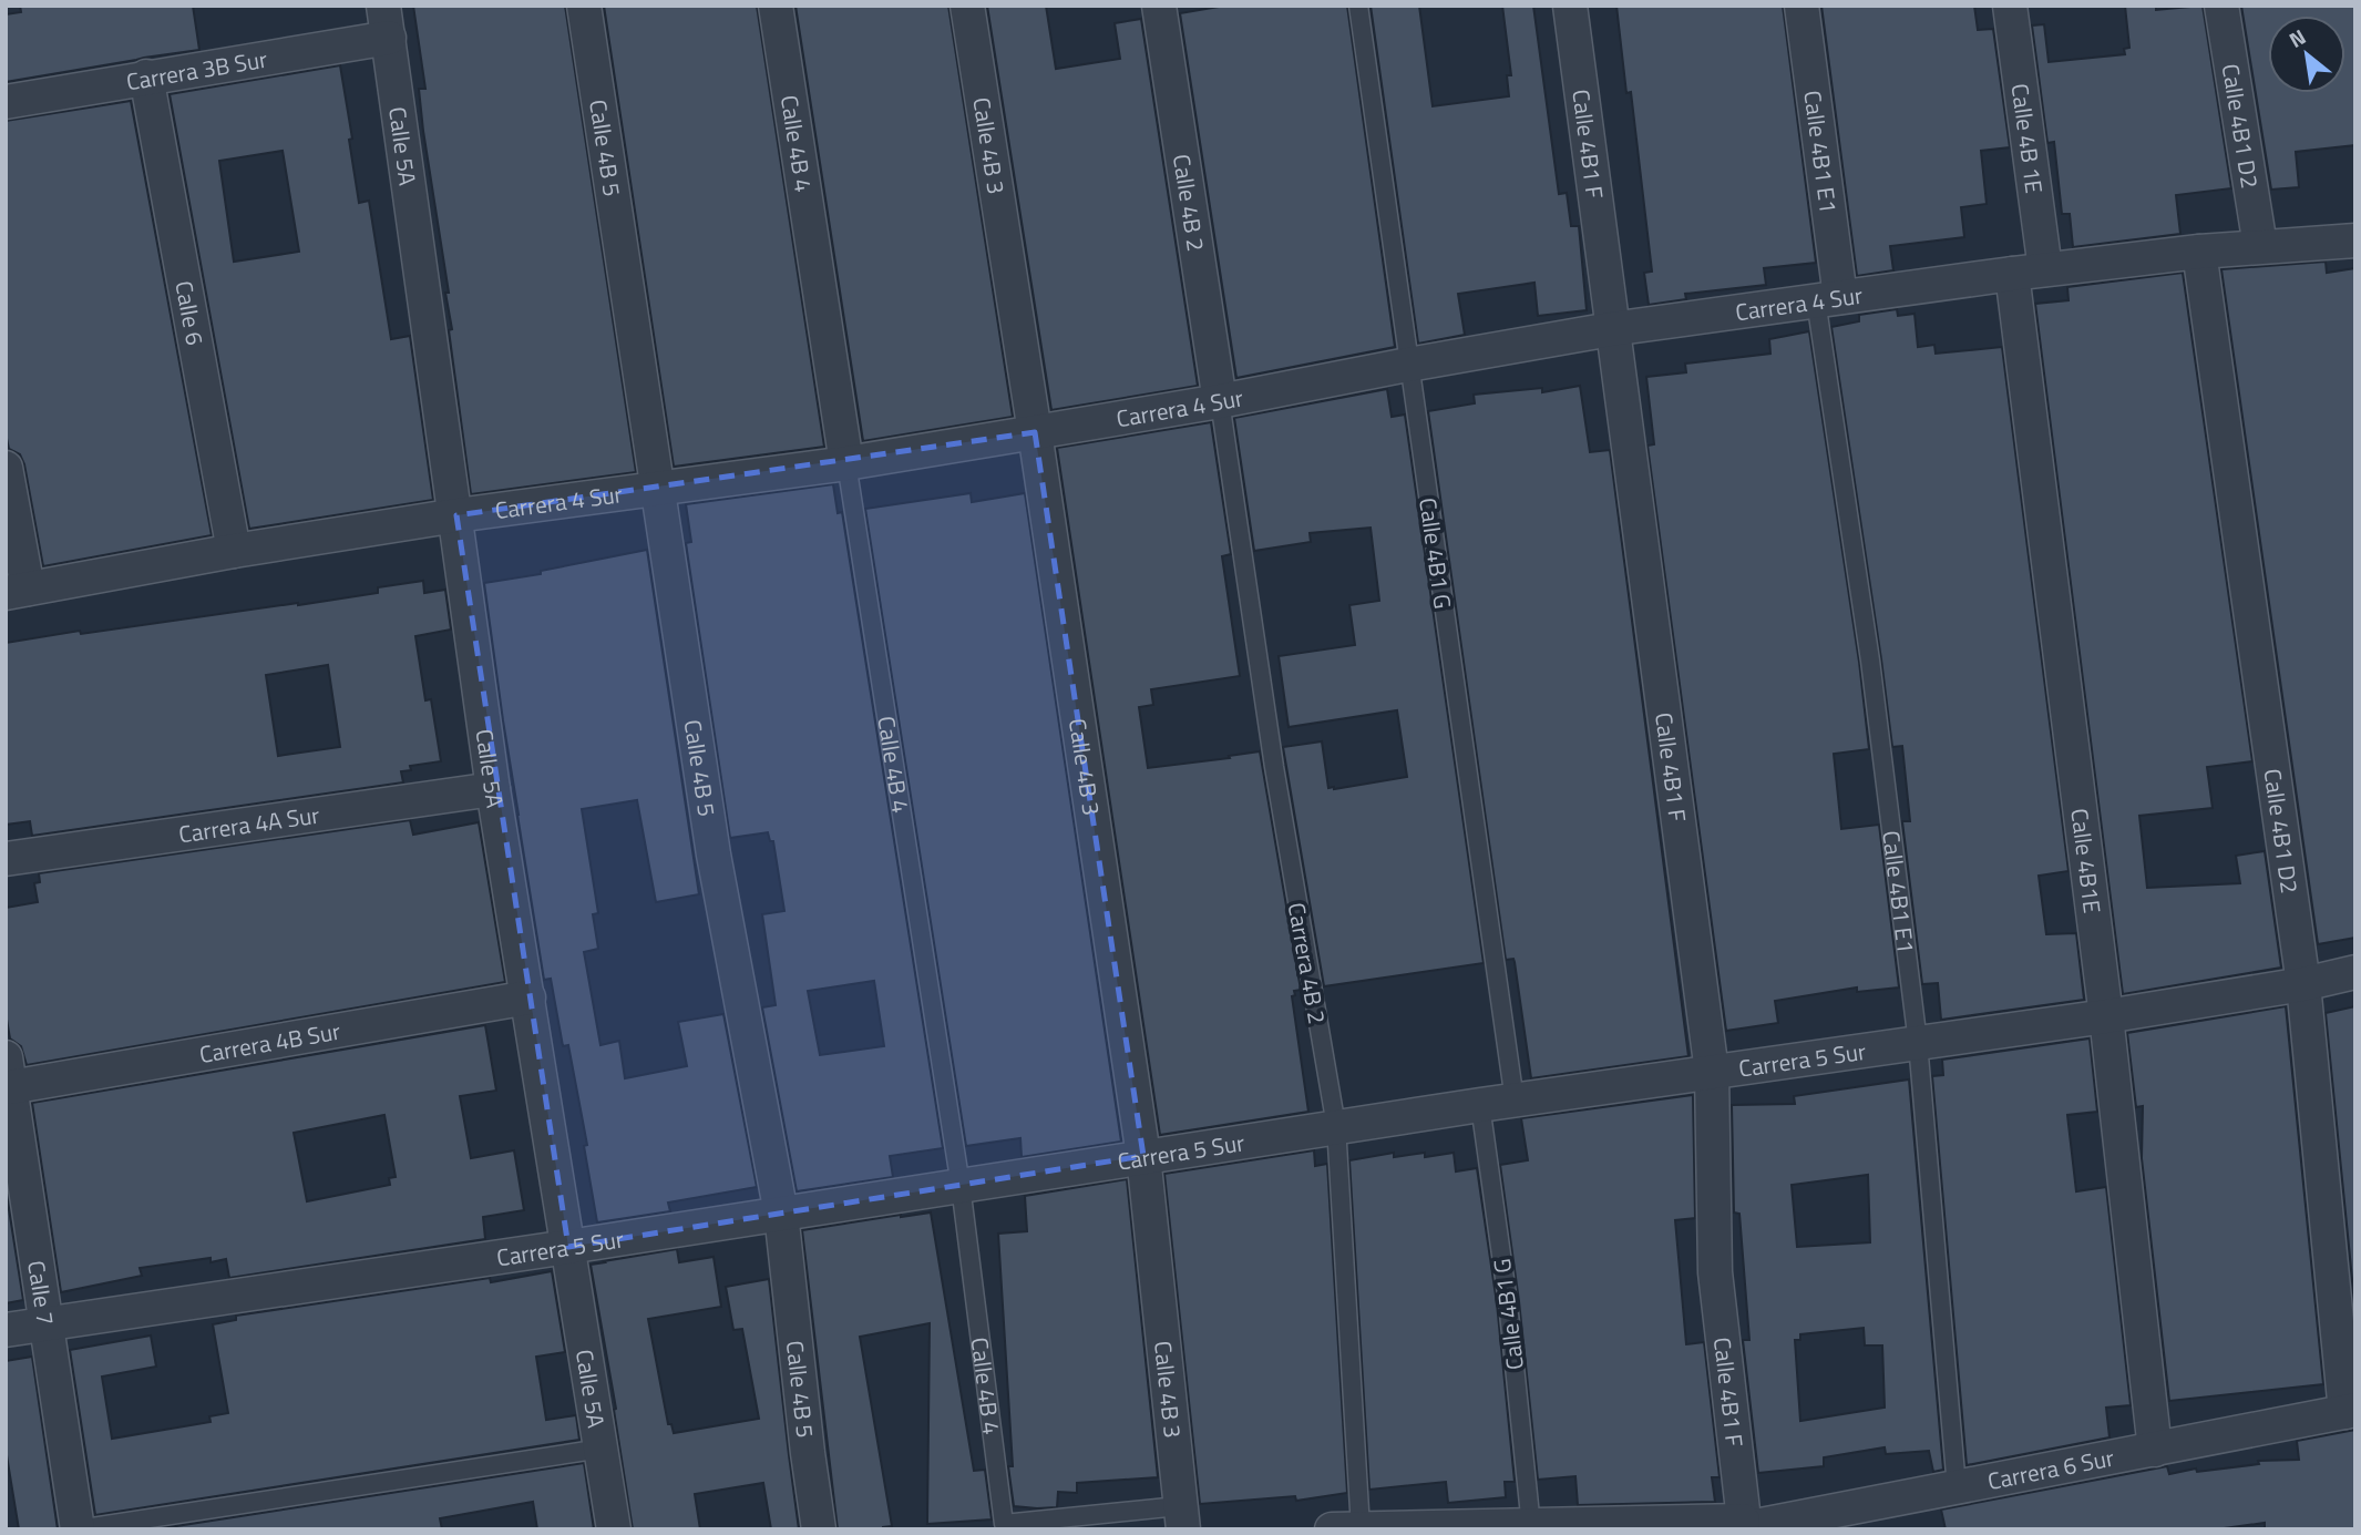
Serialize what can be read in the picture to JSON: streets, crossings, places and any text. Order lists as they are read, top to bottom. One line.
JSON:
{"streets":{"street":["Carrera 3B Sur","Calle 4B1 D2","Calle 4B 1E","Calle 4B 4","Calle 4B1 F","Calle 4B 3","Calle 5A","Calle 4B 5","Calle 4B1 E1","Calle 4B 2","Carrera 4 Sur","Calle 6","Carrera 4A Sur","Calle 4B1E","Carrera 4B Sur","Carrera 5 Sur","Calle 7","Carrera 6 Sur"],"lane":["Calle 4B1 G","Carrera 4B 2"]},"crossings":[["Carrera 3B Sur","Calle 5A"],["Carrera 3B Sur","Calle 6"],["Calle 4B1 D2","Carrera 4 Sur"],["Calle 4B1 D2","Carrera 5 Sur"],["Calle 4B1 D2","Carrera 6 Sur"],["Calle 4B 1E","Carrera 4 Sur"],["Calle 4B 4","Calle 4B 3"],["Calle 4B 4","Carrera 4 Sur"],["Calle 4B 4","Carrera 5 Sur"],["Calle 4B1 F","Carrera 4 Sur"],["Calle 4B1 F","Carrera 5 Sur"],["Calle 4B1 F","Carrera 6 Sur"],["Calle 4B 3","Carrera 4 Sur"],["Calle 4B 3","Carrera 5 Sur"],["Calle 5A","Carrera 4 Sur"],["Calle 5A","Carrera 4A Sur"],["Calle 5A","Carrera 4B Sur"],["Calle 5A","Carrera 5 Sur"],["Calle 4B 5","Carrera 4 Sur"],["Calle 4B 5","Carrera 5 Sur"],["Calle 4B1 E1","Carrera 4 Sur"],["Calle 4B1 E1","Carrera 5 Sur"],["Calle 4B1 E1","Carrera 6 Sur"],["Calle 4B 2","Carrera 4 Sur"],["Calle 4B 2","Carrera 4B 2"],["Carrera 4 Sur","Calle 6"],["Carrera 4 Sur","Calle 4B1 G"],["Carrera 4 Sur","Calle 4B1E"],["Carrera 4 Sur","Carrera 4B 2"],["Calle 4B1 G","Carrera 5 Sur"],["Calle 4B1 G","Carrera 6 Sur"],["Calle 4B1E","Carrera 5 Sur"],["Calle 4B1E","Carrera 6 Sur"],["Carrera 4B 2","Carrera 5 Sur"],["Carrera 4B 2","Carrera 6 Sur"],["Carrera 4B Sur","Calle 7"],["Carrera 5 Sur","Calle 7"]],"north":"top left"}
